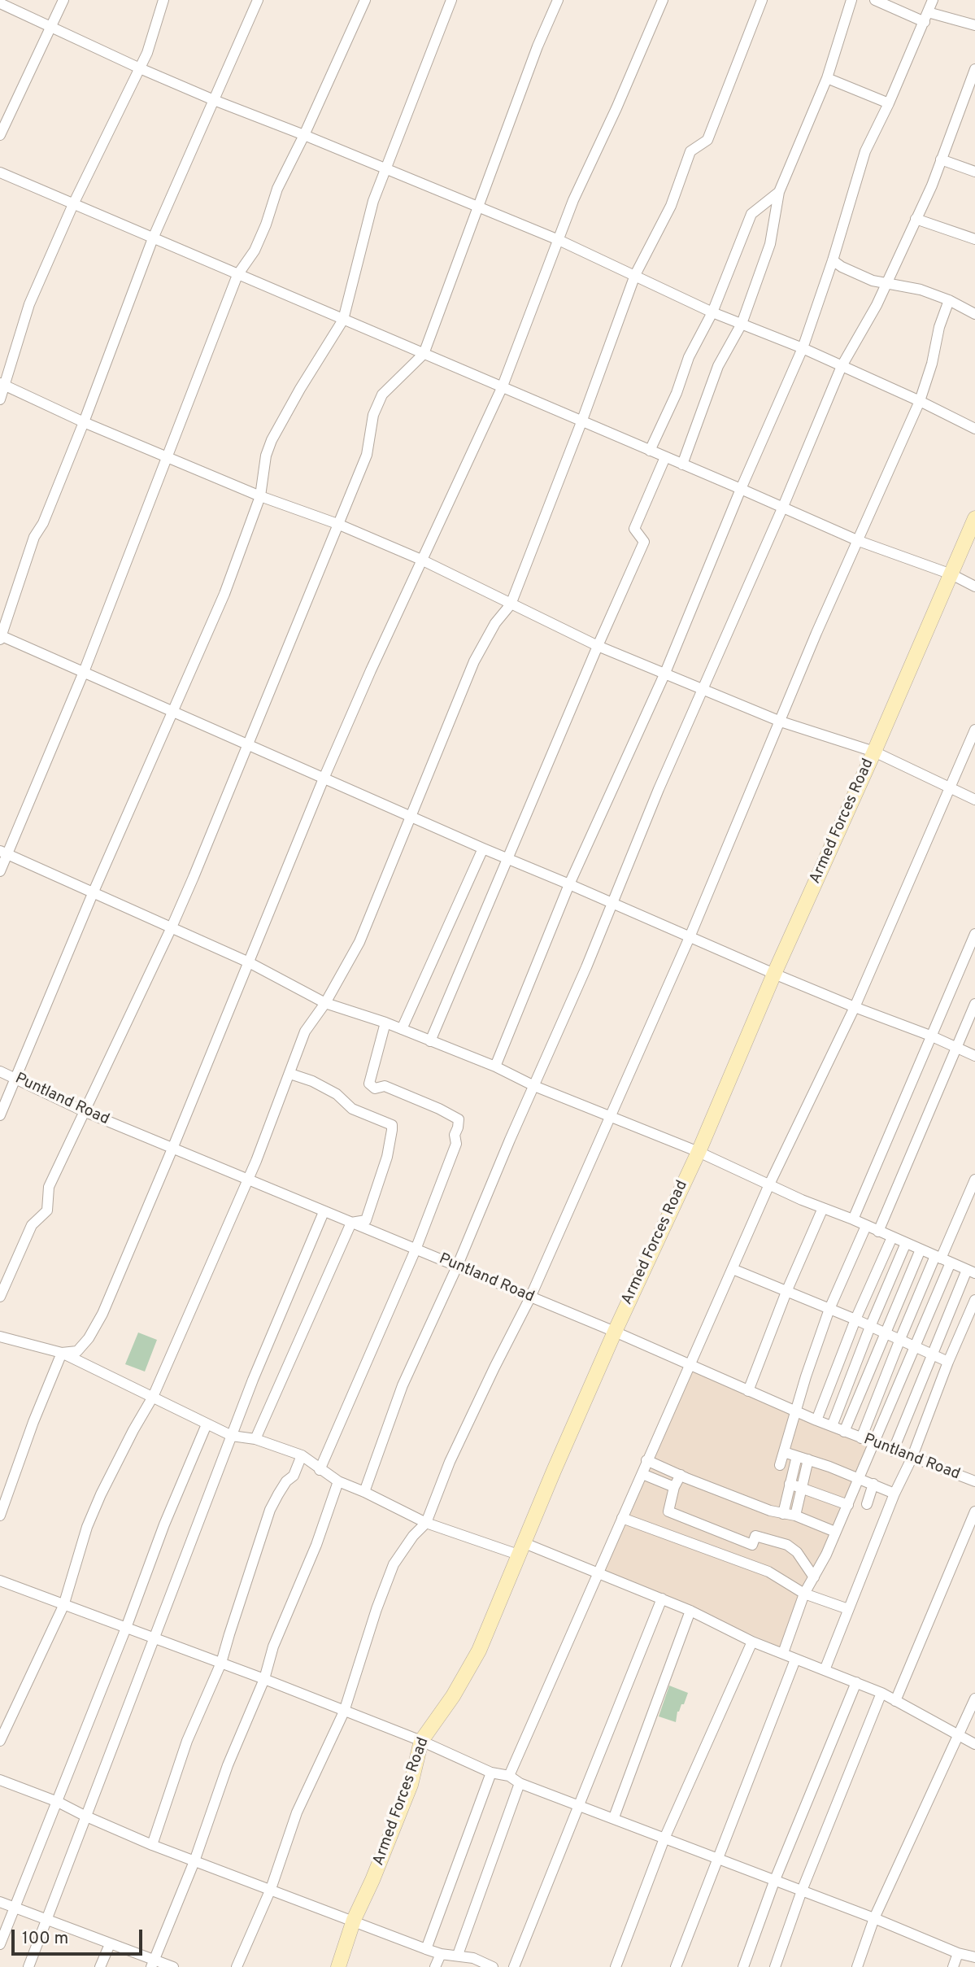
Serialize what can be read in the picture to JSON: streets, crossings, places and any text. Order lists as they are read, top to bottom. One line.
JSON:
{"streets":{"street":["Armed Forces Road","Puntland Road"]},"crossings":[["Armed Forces Road","Puntland Road"]],"scale_bar":"100 m"}
